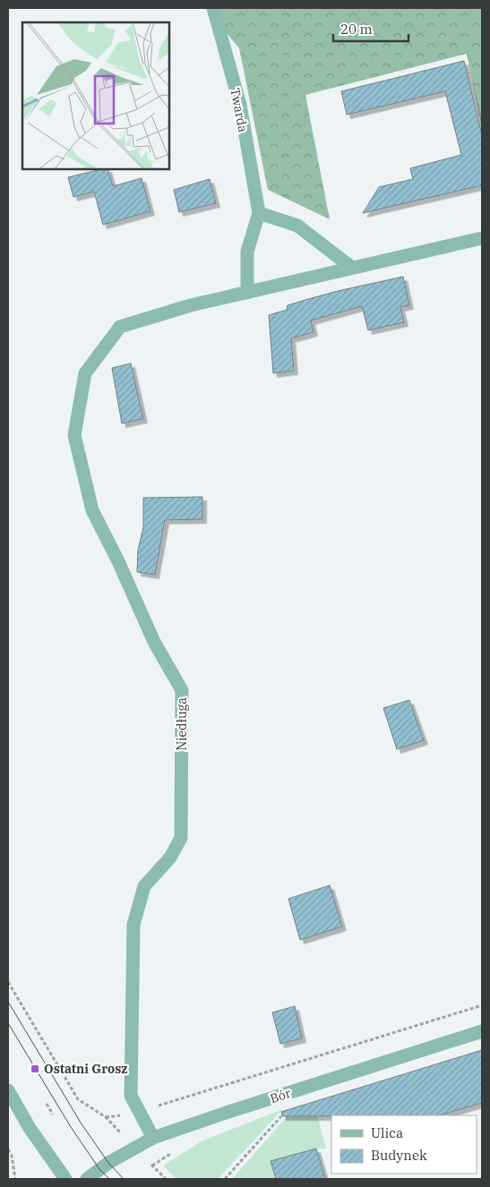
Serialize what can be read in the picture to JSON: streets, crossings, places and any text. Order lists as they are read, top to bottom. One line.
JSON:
{"streets":{"street":["Twarda","Niedługa","Bór"]},"crossings":[["Twarda","Niedługa"],["Niedługa","Bór"]],"places":{"transit":["Ostatni Grosz"]},"legend":["Ulica","Budynek"],"scale_bar":"20 m"}
